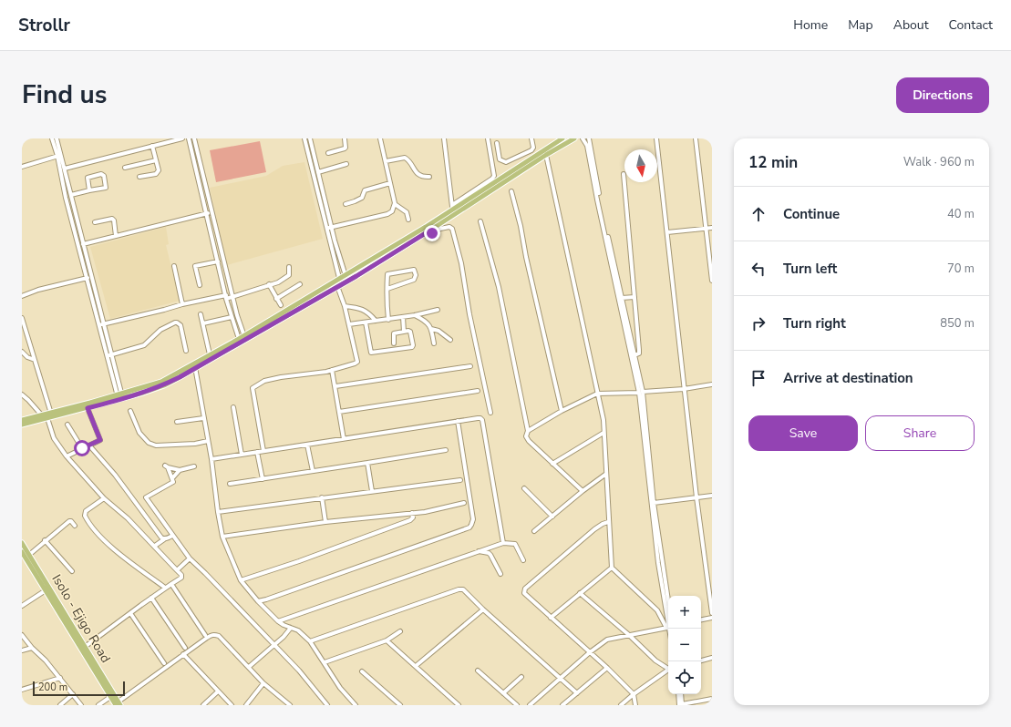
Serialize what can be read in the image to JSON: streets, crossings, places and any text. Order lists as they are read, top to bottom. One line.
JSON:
{"streets":{"main road":["Isolo - Ejigo Road"]},"scale_bar":"200 m","north":"bottom","page":{"header":"Strollr","nav":["Home","Map","About","Contact"],"title":"Find us","buttons":["Directions",["Save","Share"]],"heading":["12 min","Walk · 960 m"],"list":[["Continue","40 m"],["Turn left","70 m"],["Turn right","850 m"],"Arrive at destination"],"map_buttons":["+","−"],"scale":"200 m"}}
